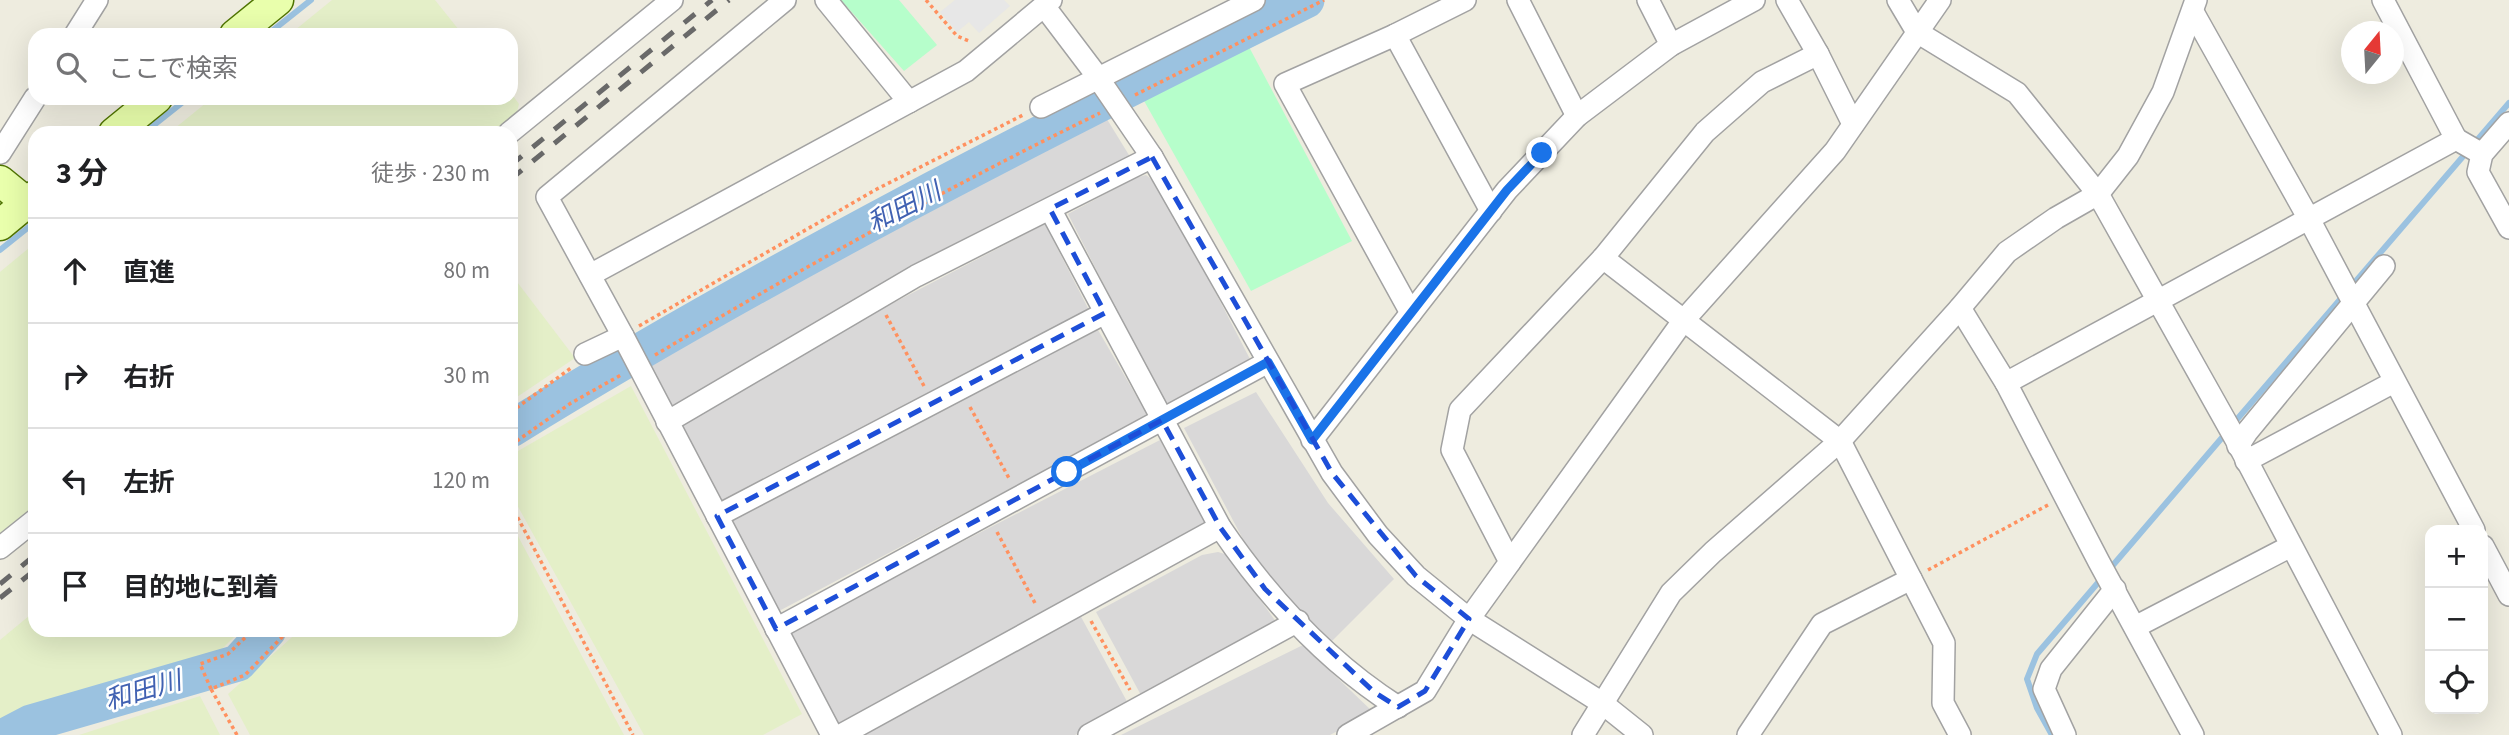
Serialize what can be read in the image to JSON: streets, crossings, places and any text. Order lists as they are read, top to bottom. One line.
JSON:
{"water":["和田川"],"north":"top","page":{"search":"ここで検索","heading":["3 分","徒歩 · 230 m"],"list":[["直進","80 m"],["右折","30 m"],["左折","120 m"],"目的地に到着"],"map_buttons":["+","−"]}}
